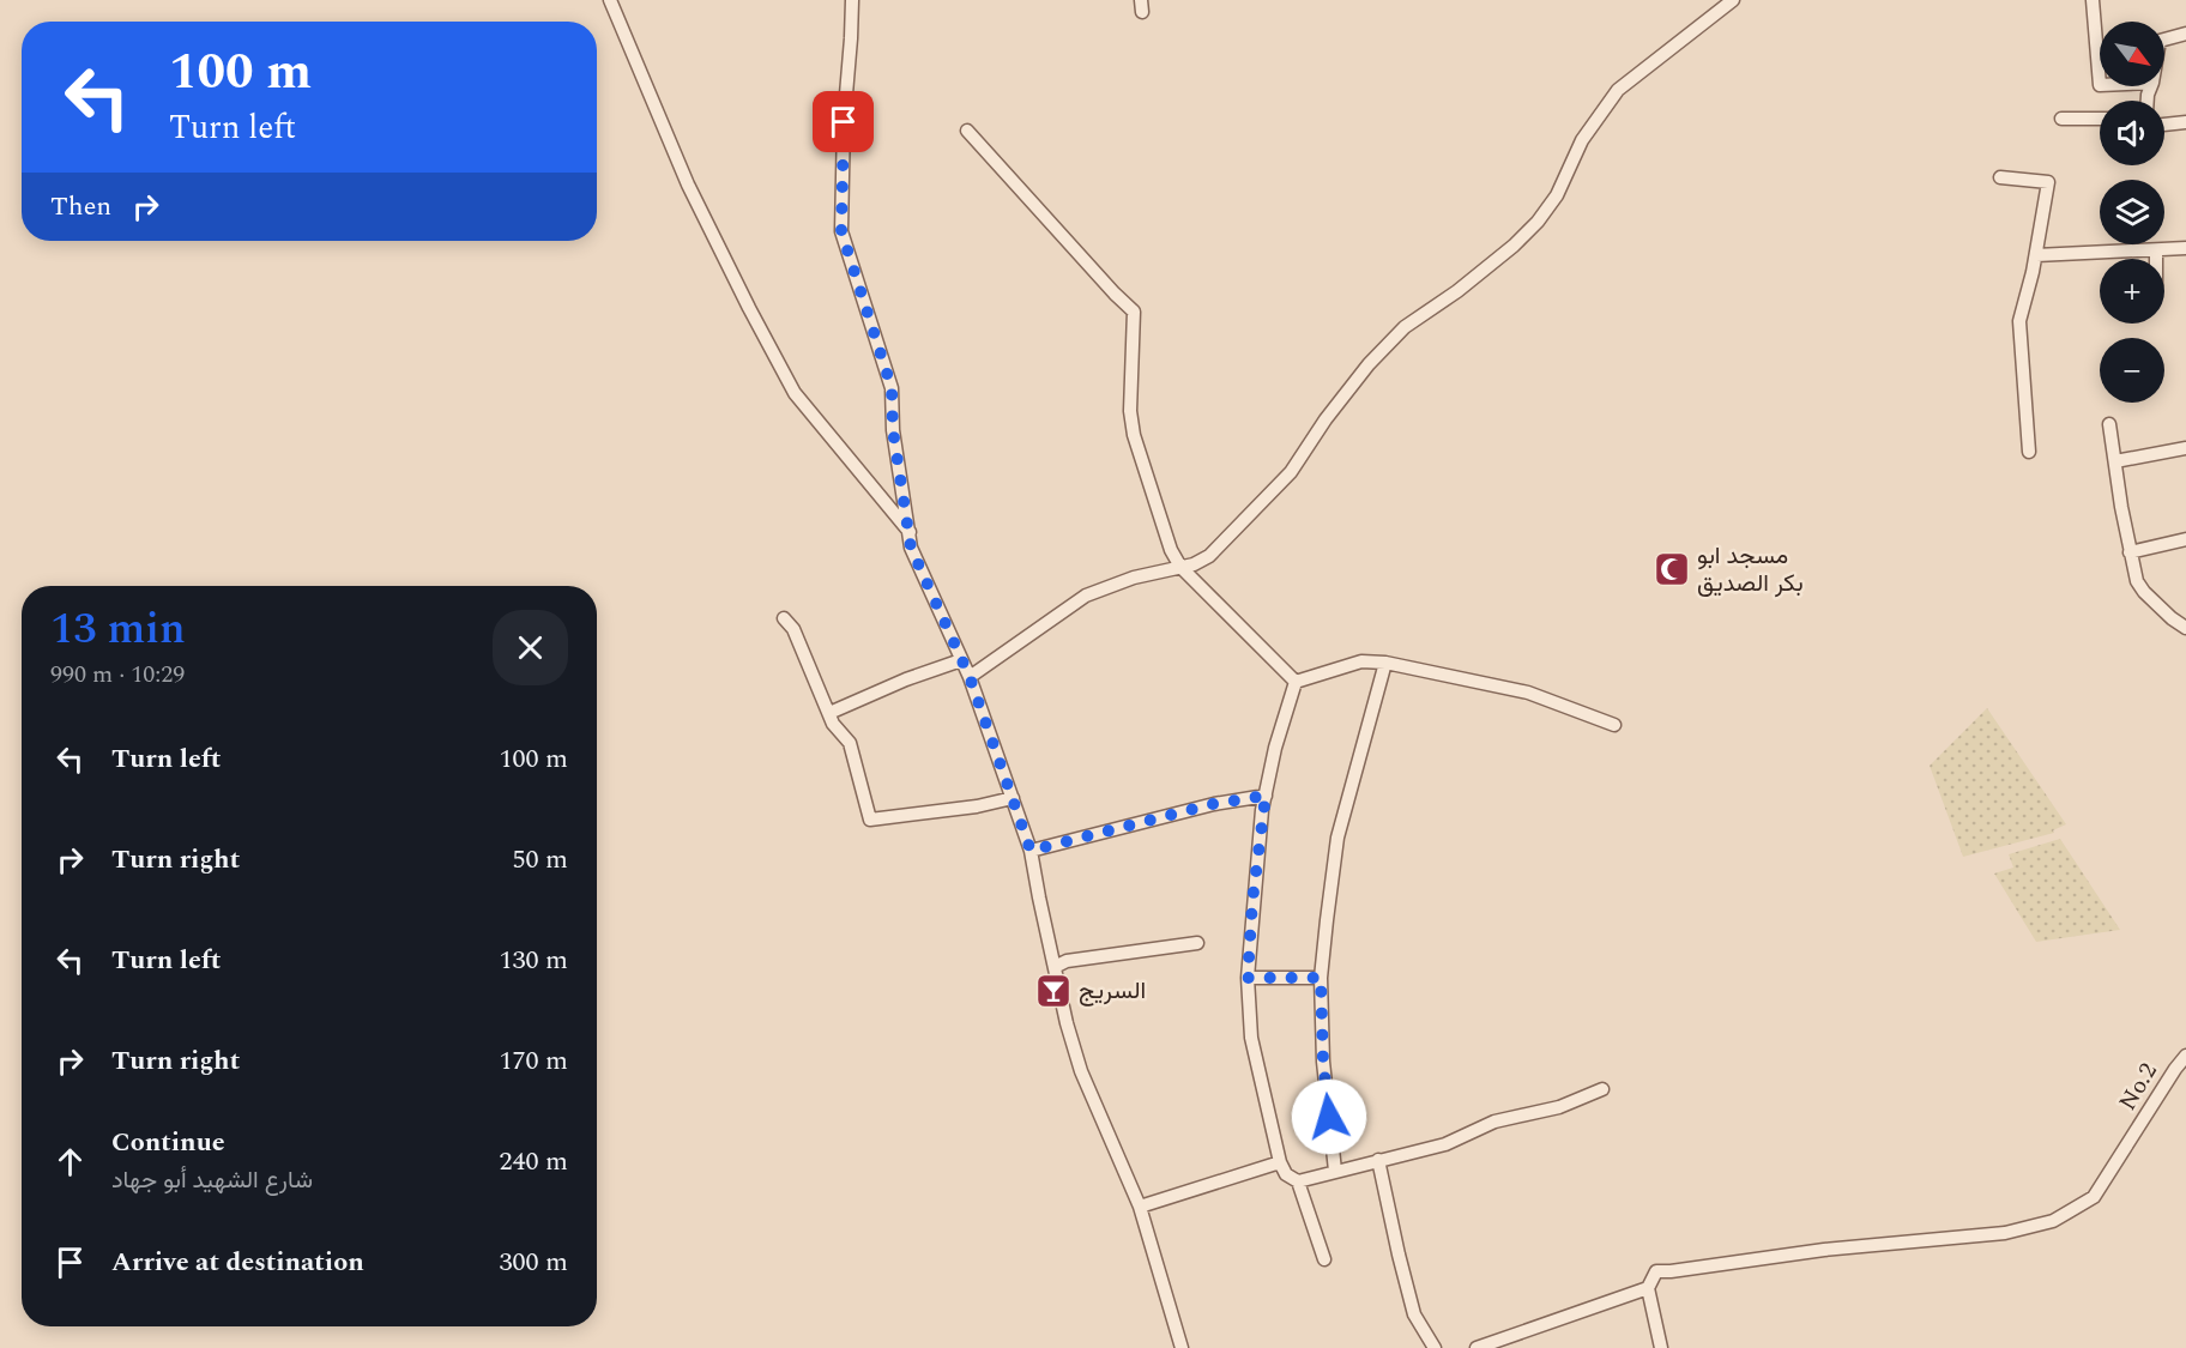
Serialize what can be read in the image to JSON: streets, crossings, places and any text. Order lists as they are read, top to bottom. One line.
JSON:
{"streets":{"street":["No.2"]},"places":{"mosque":["مسجد ابو بكر الصديق"],"bar":["السريج"]},"north":"bottom right","page":{"map_buttons":["+","−"],"turn":["100 m","Turn left"],"then":"Then","heading":["13 min","990 m · 10:29"],"list":[{"name":"Turn left","value":"100 m"},{"name":"Turn right","value":"50 m"},{"name":"Turn left","value":"130 m"},{"name":"Turn right","value":"170 m"},{"name":"Continue","note":"شارع الشهيد أبو جهاد","value":"240 m"},{"name":"Arrive at destination","value":"300 m"}]}}
